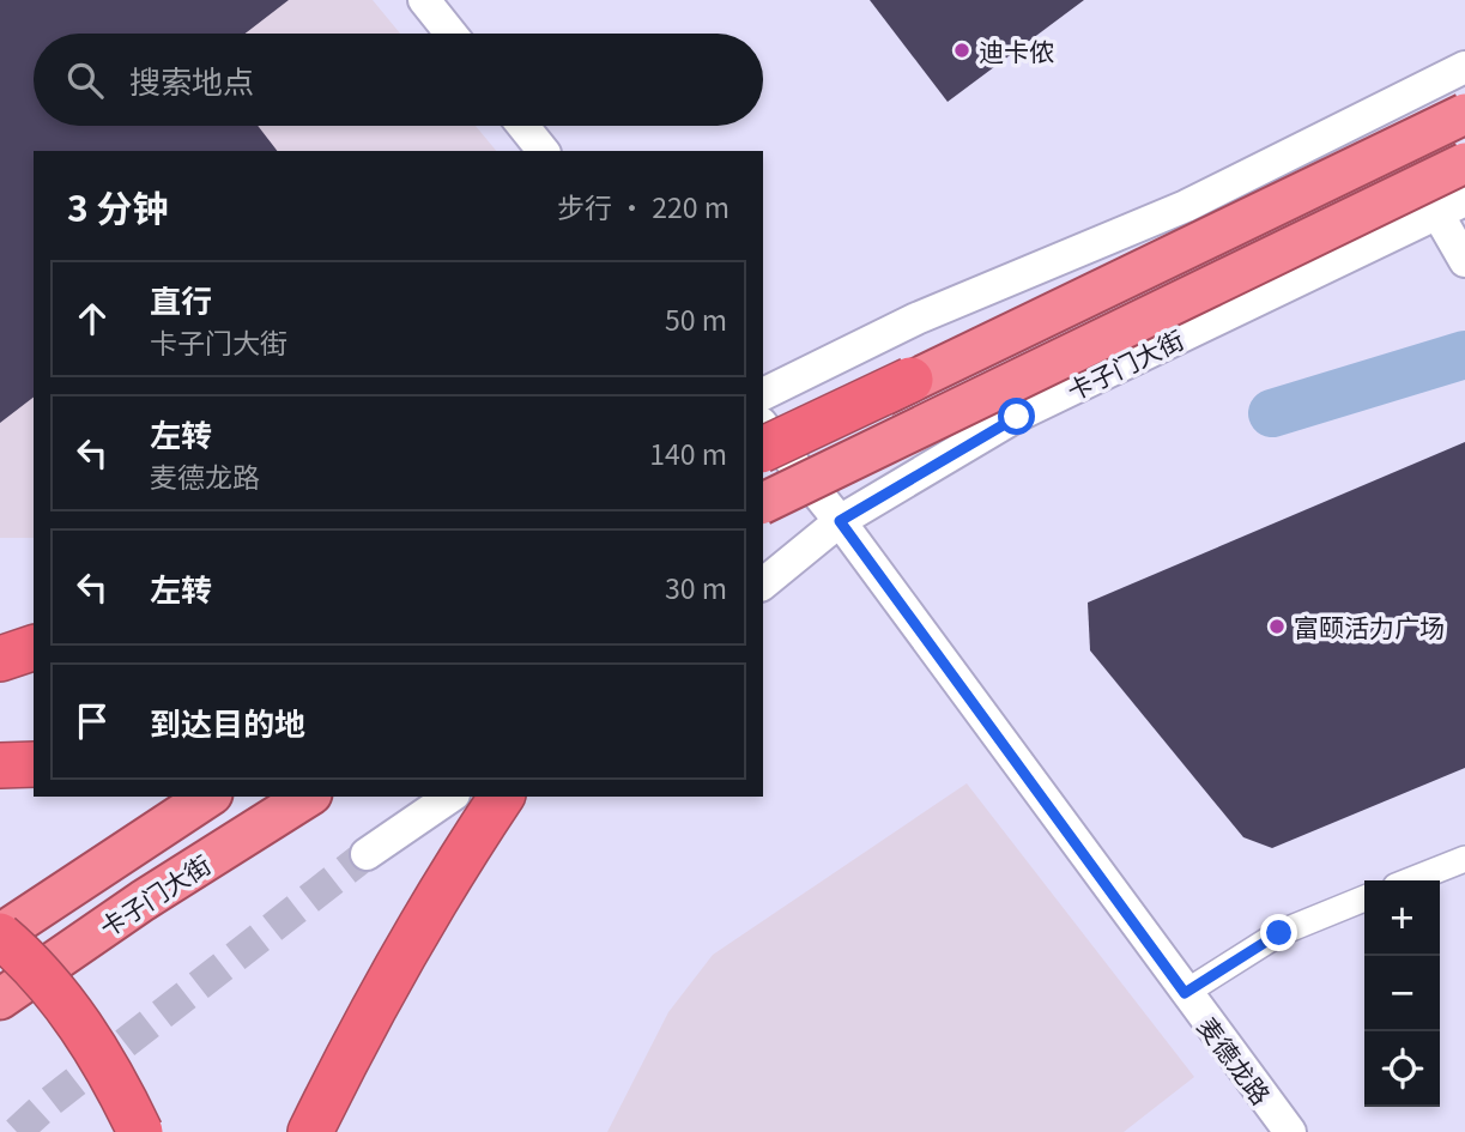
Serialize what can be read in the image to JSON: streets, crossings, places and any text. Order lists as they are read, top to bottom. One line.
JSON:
{"streets":{"highway":["卡子门大街"],"street":["麦德龙路"]},"crossings":[["卡子门大街","麦德龙路"]],"places":["迪卡侬","富颐活力广场"],"page":{"search":"搜索地点","heading":["3 分钟","步行 · 220 m"],"list":[["直行","卡子门大街","50 m"],["左转","麦德龙路","140 m"],["左转","30 m"],"到达目的地"],"map_buttons":["+","−"]}}
